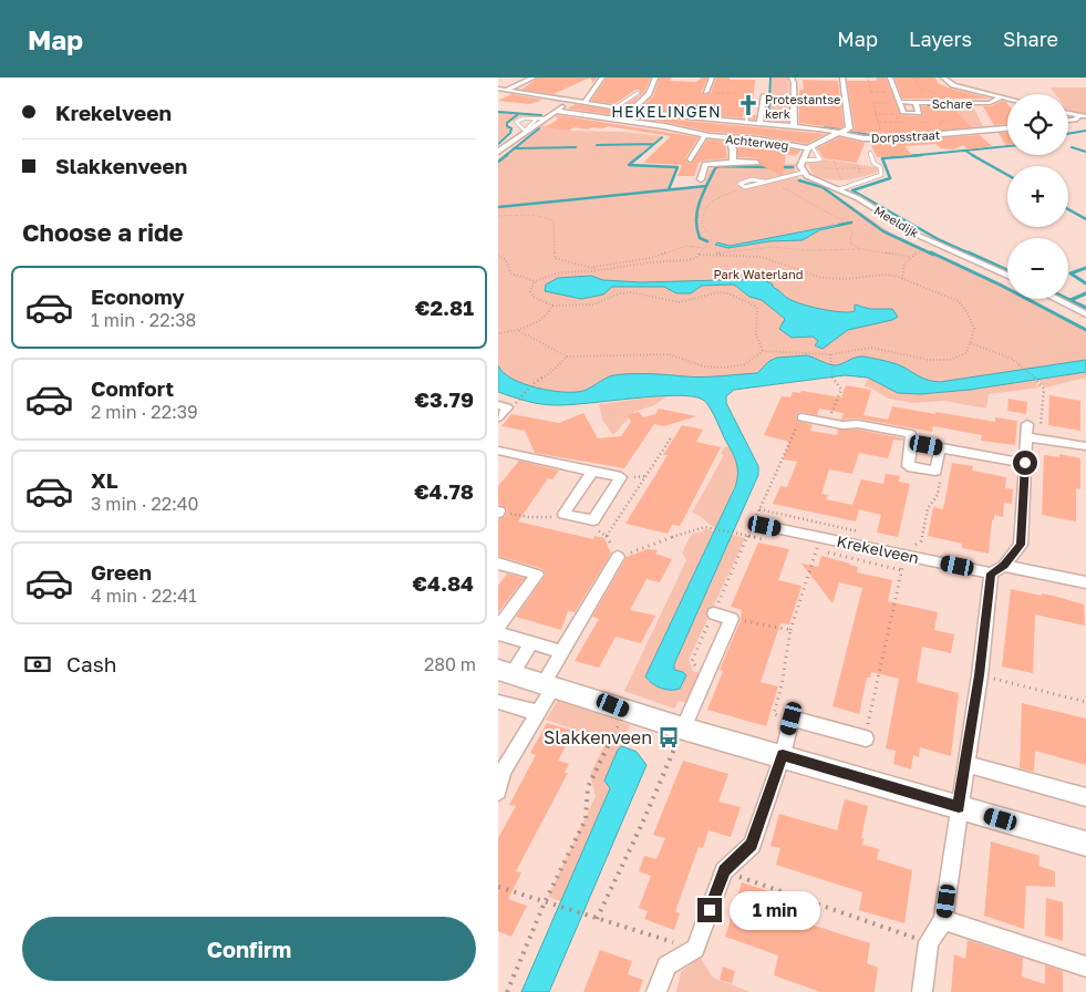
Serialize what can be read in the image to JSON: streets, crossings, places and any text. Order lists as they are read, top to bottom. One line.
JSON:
{"streets":{"street":["Schare","Dorpsstraat","Achterweg","Meeldijk","Krekelveen"]},"districts":["HEKELINGEN"],"parks":["Park Waterland"],"places":{"church":["Protestantse kerk"],"bus stop":["Slakkenveen"]},"page":{"header":"Map","nav":["Map","Layers","Share"],"banner":["Krekelveen","Slakkenveen"],"map_buttons":["+","−"],"heading":"Choose a ride","list":[{"name":"Economy","note":"1 min · 22:38","value":"€2.81"},{"name":"Comfort","note":"2 min · 22:39","value":"€3.79"},{"name":"XL","note":"3 min · 22:40","value":"€4.78"},{"name":"Green","note":"4 min · 22:41","value":"€4.84"}],"pay":["Cash","280 m"],"bubble":"1 min","buttons":"Confirm"}}
